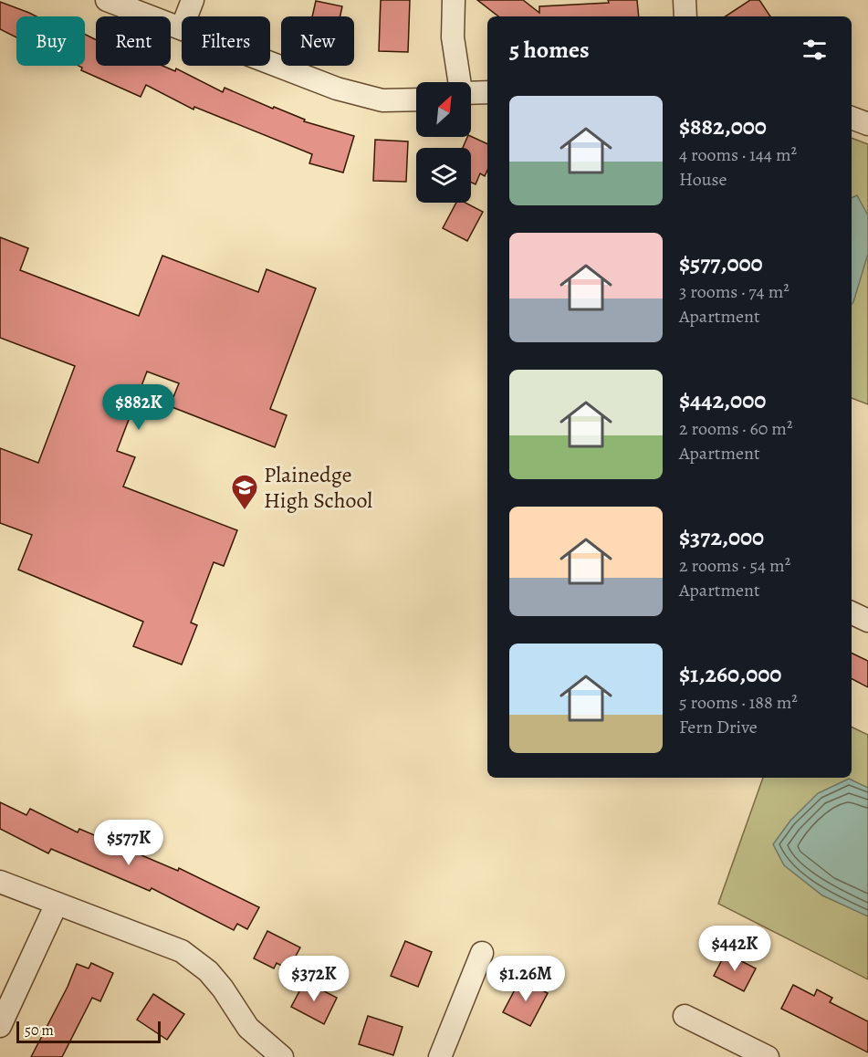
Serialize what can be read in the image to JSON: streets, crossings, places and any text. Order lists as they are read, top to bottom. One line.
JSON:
{"places":{"school or university":["Plainedge High School"]},"scale_bar":"50 m","north":"top right","page":{"chip":["Buy","Rent","Filters","New"],"heading":"5 homes","list":[{"name":"$882,000","note":"4 rooms · 144 m² · House"},{"name":"$577,000","note":"3 rooms · 74 m² · Apartment"},{"name":"$442,000","note":"2 rooms · 60 m² · Apartment"},{"name":"$372,000","note":"2 rooms · 54 m² · Apartment"},{"name":"$1,260,000","note":"5 rooms · 188 m² · Fern Drive"}],"price":["$882K","$577K","$442K","$372K","$1.26M"],"scale":"50 m"}}
